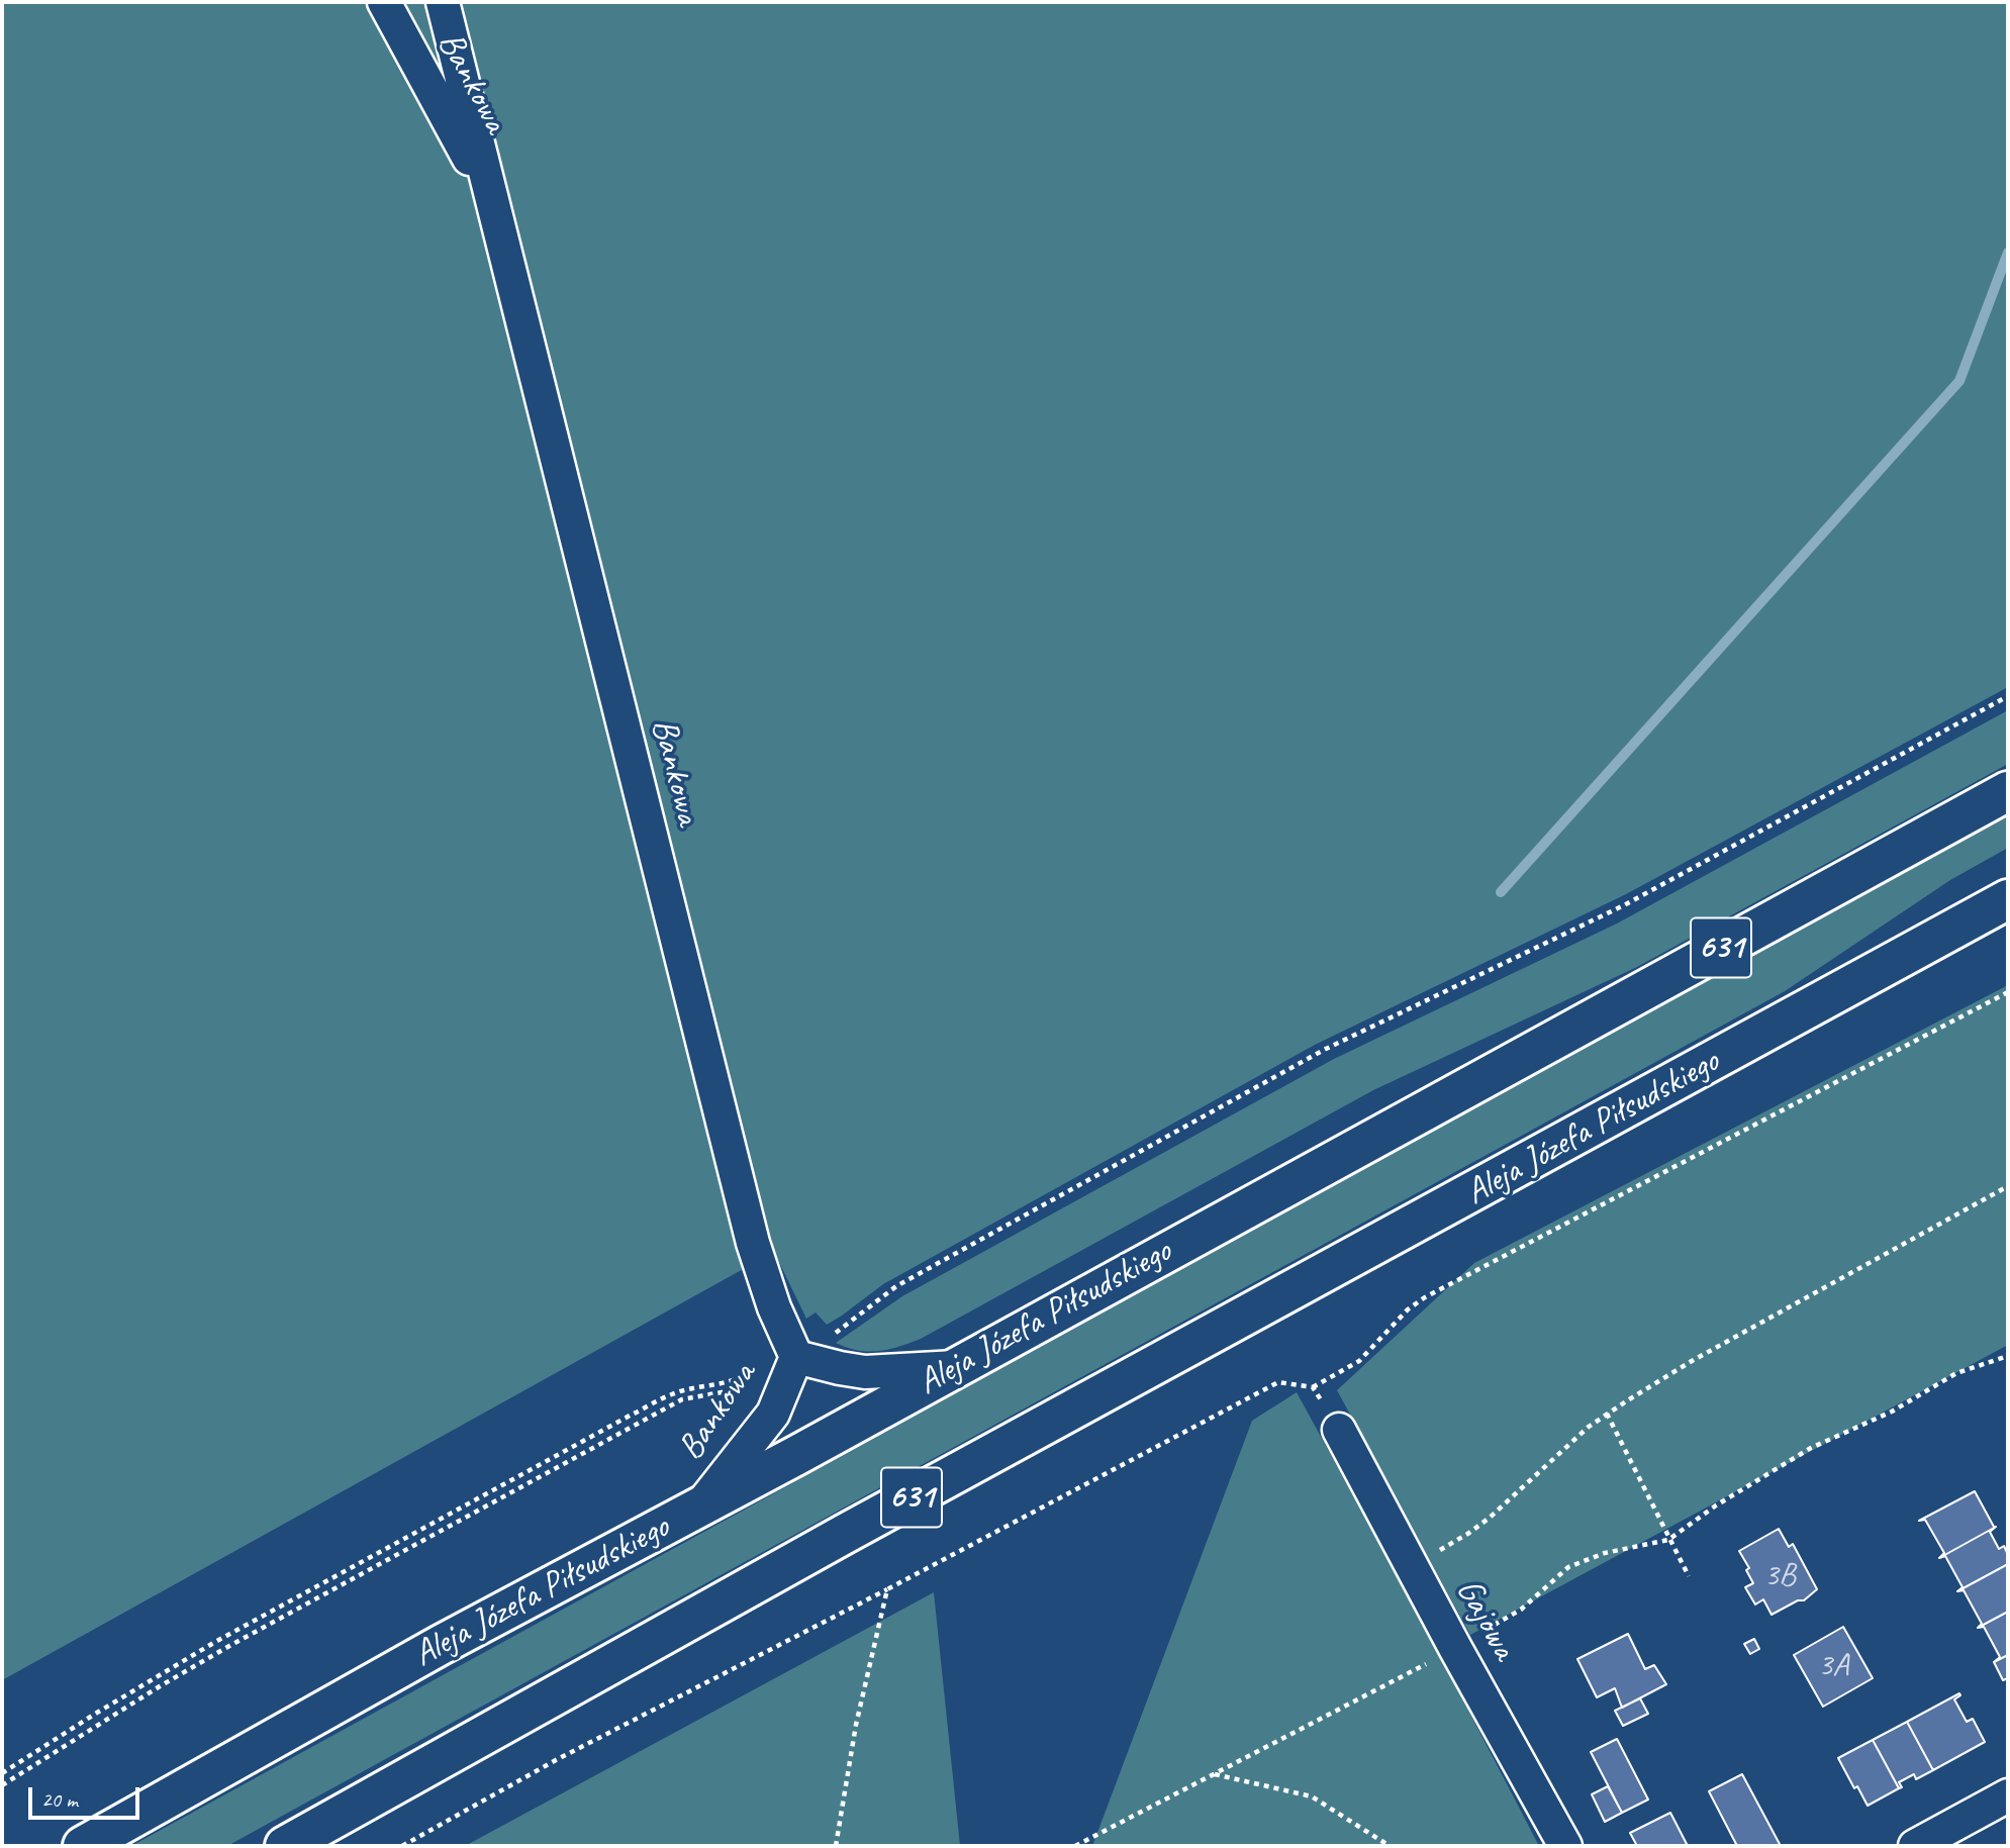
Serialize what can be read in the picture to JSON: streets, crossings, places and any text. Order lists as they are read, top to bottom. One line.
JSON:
{"streets":{"main road":["631","Aleja Józefa Piłsudskiego"],"street":["Bankowa","Gajowa"]},"crossings":[["Bankowa","Aleja Józefa Piłsudskiego"]],"house_numbers":["3B","3A"],"scale_bar":"20 m"}
